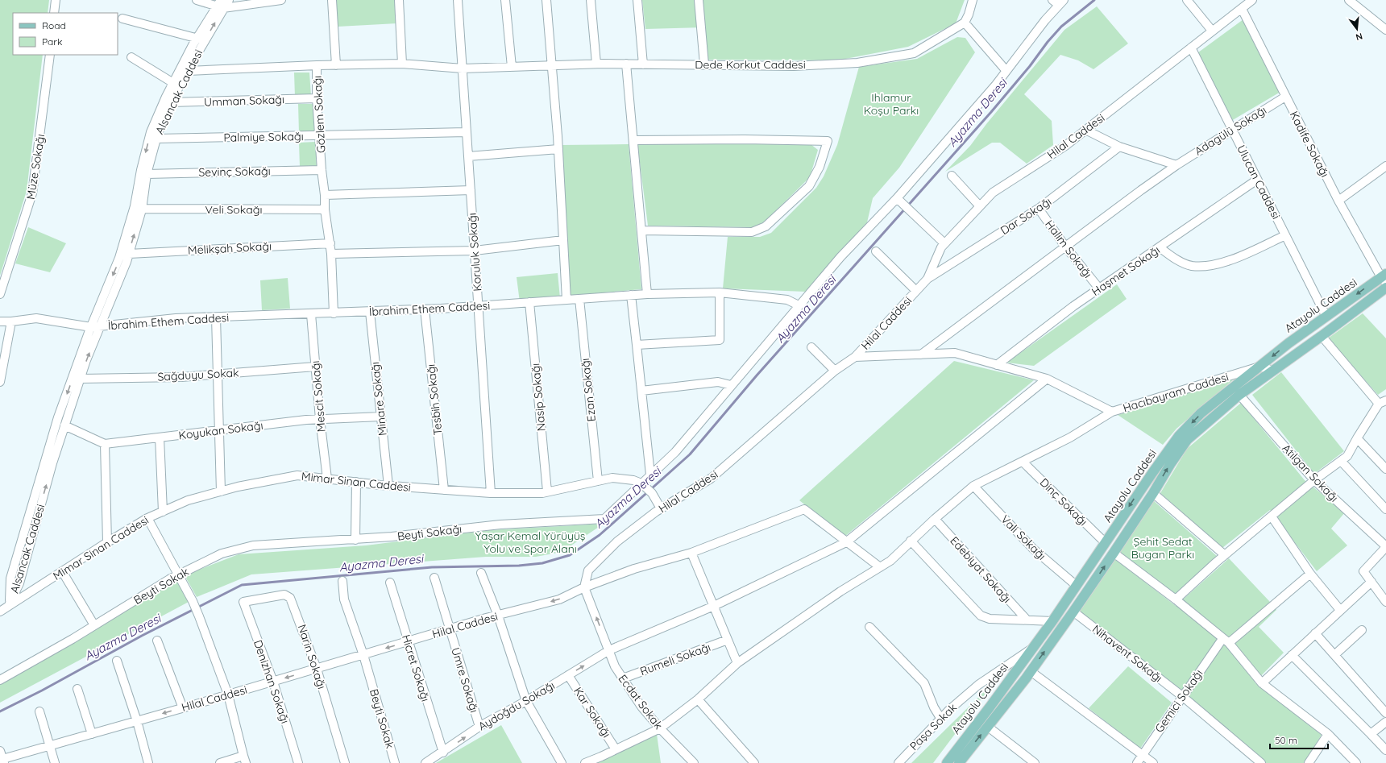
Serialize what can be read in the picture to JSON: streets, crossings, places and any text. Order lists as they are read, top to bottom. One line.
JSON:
{"streets":{"main road":["Atayolu Caddesi"],"street":["Dede Korkut Caddesi","Alsancak Caddesi","Umman Sokağı","Gözlem Sokağı","Adagülü Sokağı","Hilal Caddesi","Palmiye Sokağı","Kadife Sokağı","Müze Sokağı","Sevinç Sokağı","Ulucan Caddesi","Veli Sokağı","Dar Sokağı","Melikşah Sokağı","Halim Sokağı","Koruluk Sokağı","Haşmet Sokağı","İbrahim Ethem Caddesi","Sağduyu Sokak","Ezan Sokağı","Hacıbayram Caddesi","Mescit Sokağı","Nasip Sokağı","Minare Sokağı","Tesbih Sokağı","Koyukan Sokağı","Atılgan Sokağı","Mimar Sinan Caddesi","Dinç Sokağı","Beyti Sokağı","Vali Sokağı","Edebiyat Sokağı","Beyti Sokak","Nihavent Sokağı","Narin Sokağı","Rumeli Sokağı","Hicret Sokağı","Umre Sokağı","Denizhan Sokağı","Gemici Sokağı","Ecdat Sokak","Aydoğdu Sokağı","Kar Sokağı","Paşa Sokak"]},"crossings":[["Dede Korkut Caddesi","Gözlem Sokağı"],["Dede Korkut Caddesi","Koruluk Sokağı"],["Alsancak Caddesi","Umman Sokağı"],["Alsancak Caddesi","Gözlem Sokağı"],["Alsancak Caddesi","Palmiye Sokağı"],["Alsancak Caddesi","Sevinç Sokağı"],["Alsancak Caddesi","Veli Sokağı"],["Alsancak Caddesi","Melikşah Sokağı"],["Alsancak Caddesi","İbrahim Ethem Caddesi"],["Alsancak Caddesi","Sağduyu Sokak"],["Alsancak Caddesi","Mimar Sinan Caddesi"],["Umman Sokağı","Gözlem Sokağı"],["Gözlem Sokağı","Palmiye Sokağı"],["Gözlem Sokağı","Sevinç Sokağı"],["Gözlem Sokağı","Veli Sokağı"],["Gözlem Sokağı","Melikşah Sokağı"],["Gözlem Sokağı","İbrahim Ethem Caddesi"],["Adagülü Sokağı","Kadife Sokağı"],["Adagülü Sokağı","Ulucan Caddesi"],["Adagülü Sokağı","Halim Sokağı"],["Adagülü Sokağı","Hacıbayram Caddesi"],["Hilal Caddesi","Kadife Sokağı"],["Hilal Caddesi","Ulucan Caddesi"],["Hilal Caddesi","Dar Sokağı"],["Hilal Caddesi","Hacıbayram Caddesi"],["Hilal Caddesi","Beyti Sokak"],["Hilal Caddesi","Narin Sokağı"],["Hilal Caddesi","Hicret Sokağı"],["Hilal Caddesi","Umre Sokağı"],["Hilal Caddesi","Denizhan Sokağı"],["Hilal Caddesi","Ecdat Sokak"],["Palmiye Sokağı","Koruluk Sokağı"],["Kadife Sokağı","Atayolu Caddesi"],["Ulucan Caddesi","Haşmet Sokağı"],["Ulucan Caddesi","Atayolu Caddesi"],["Dar Sokağı","Halim Sokağı"],["Halim Sokağı","Haşmet Sokağı"],["Koruluk Sokağı","İbrahim Ethem Caddesi"],["Koruluk Sokağı","Mimar Sinan Caddesi"],["Haşmet Sokağı","Hacıbayram Caddesi"],["Atayolu Caddesi","Hacıbayram Caddesi"],["Atayolu Caddesi","Atılgan Sokağı"],["Atayolu Caddesi","Dinç Sokağı"],["Atayolu Caddesi","Vali Sokağı"],["Atayolu Caddesi","Nihavent Sokağı"],["Atayolu Caddesi","Paşa Sokak"],["İbrahim Ethem Caddesi","Ezan Sokağı"],["İbrahim Ethem Caddesi","Mescit Sokağı"],["İbrahim Ethem Caddesi","Nasip Sokağı"],["İbrahim Ethem Caddesi","Minare Sokağı"],["İbrahim Ethem Caddesi","Tesbih Sokağı"],["İbrahim Ethem Caddesi","Beyti Sokağı"],["Sağduyu Sokak","Mescit Sokağı"],["Ezan Sokağı","Mimar Sinan Caddesi"],["Hacıbayram Caddesi","Aydoğdu Sokağı"],["Mescit Sokağı","Koyukan Sokağı"],["Mescit Sokağı","Mimar Sinan Caddesi"],["Nasip Sokağı","Mimar Sinan Caddesi"],["Minare Sokağı","Koyukan Sokağı"],["Minare Sokağı","Mimar Sinan Caddesi"],["Tesbih Sokağı","Mimar Sinan Caddesi"],["Mimar Sinan Caddesi","Beyti Sokağı"],["Beyti Sokağı","Beyti Sokak"],["Nihavent Sokağı","Gemici Sokağı"],["Narin Sokağı","Denizhan Sokağı"],["Rumeli Sokağı","Ecdat Sokak"],["Hicret Sokağı","Aydoğdu Sokağı"],["Umre Sokağı","Aydoğdu Sokağı"],["Ecdat Sokak","Aydoğdu Sokağı"],["Aydoğdu Sokağı","Kar Sokağı"]],"water":["Ayazma Deresi"],"parks":["Ihlamur Koşu Parkı","Yaşar Kemal Yürüyüş Yolu ve Spor Alanı","Şehit Sedat Bugan Parkı"],"legend":["Road","Park"],"scale_bar":"50 m","north":"bottom"}
